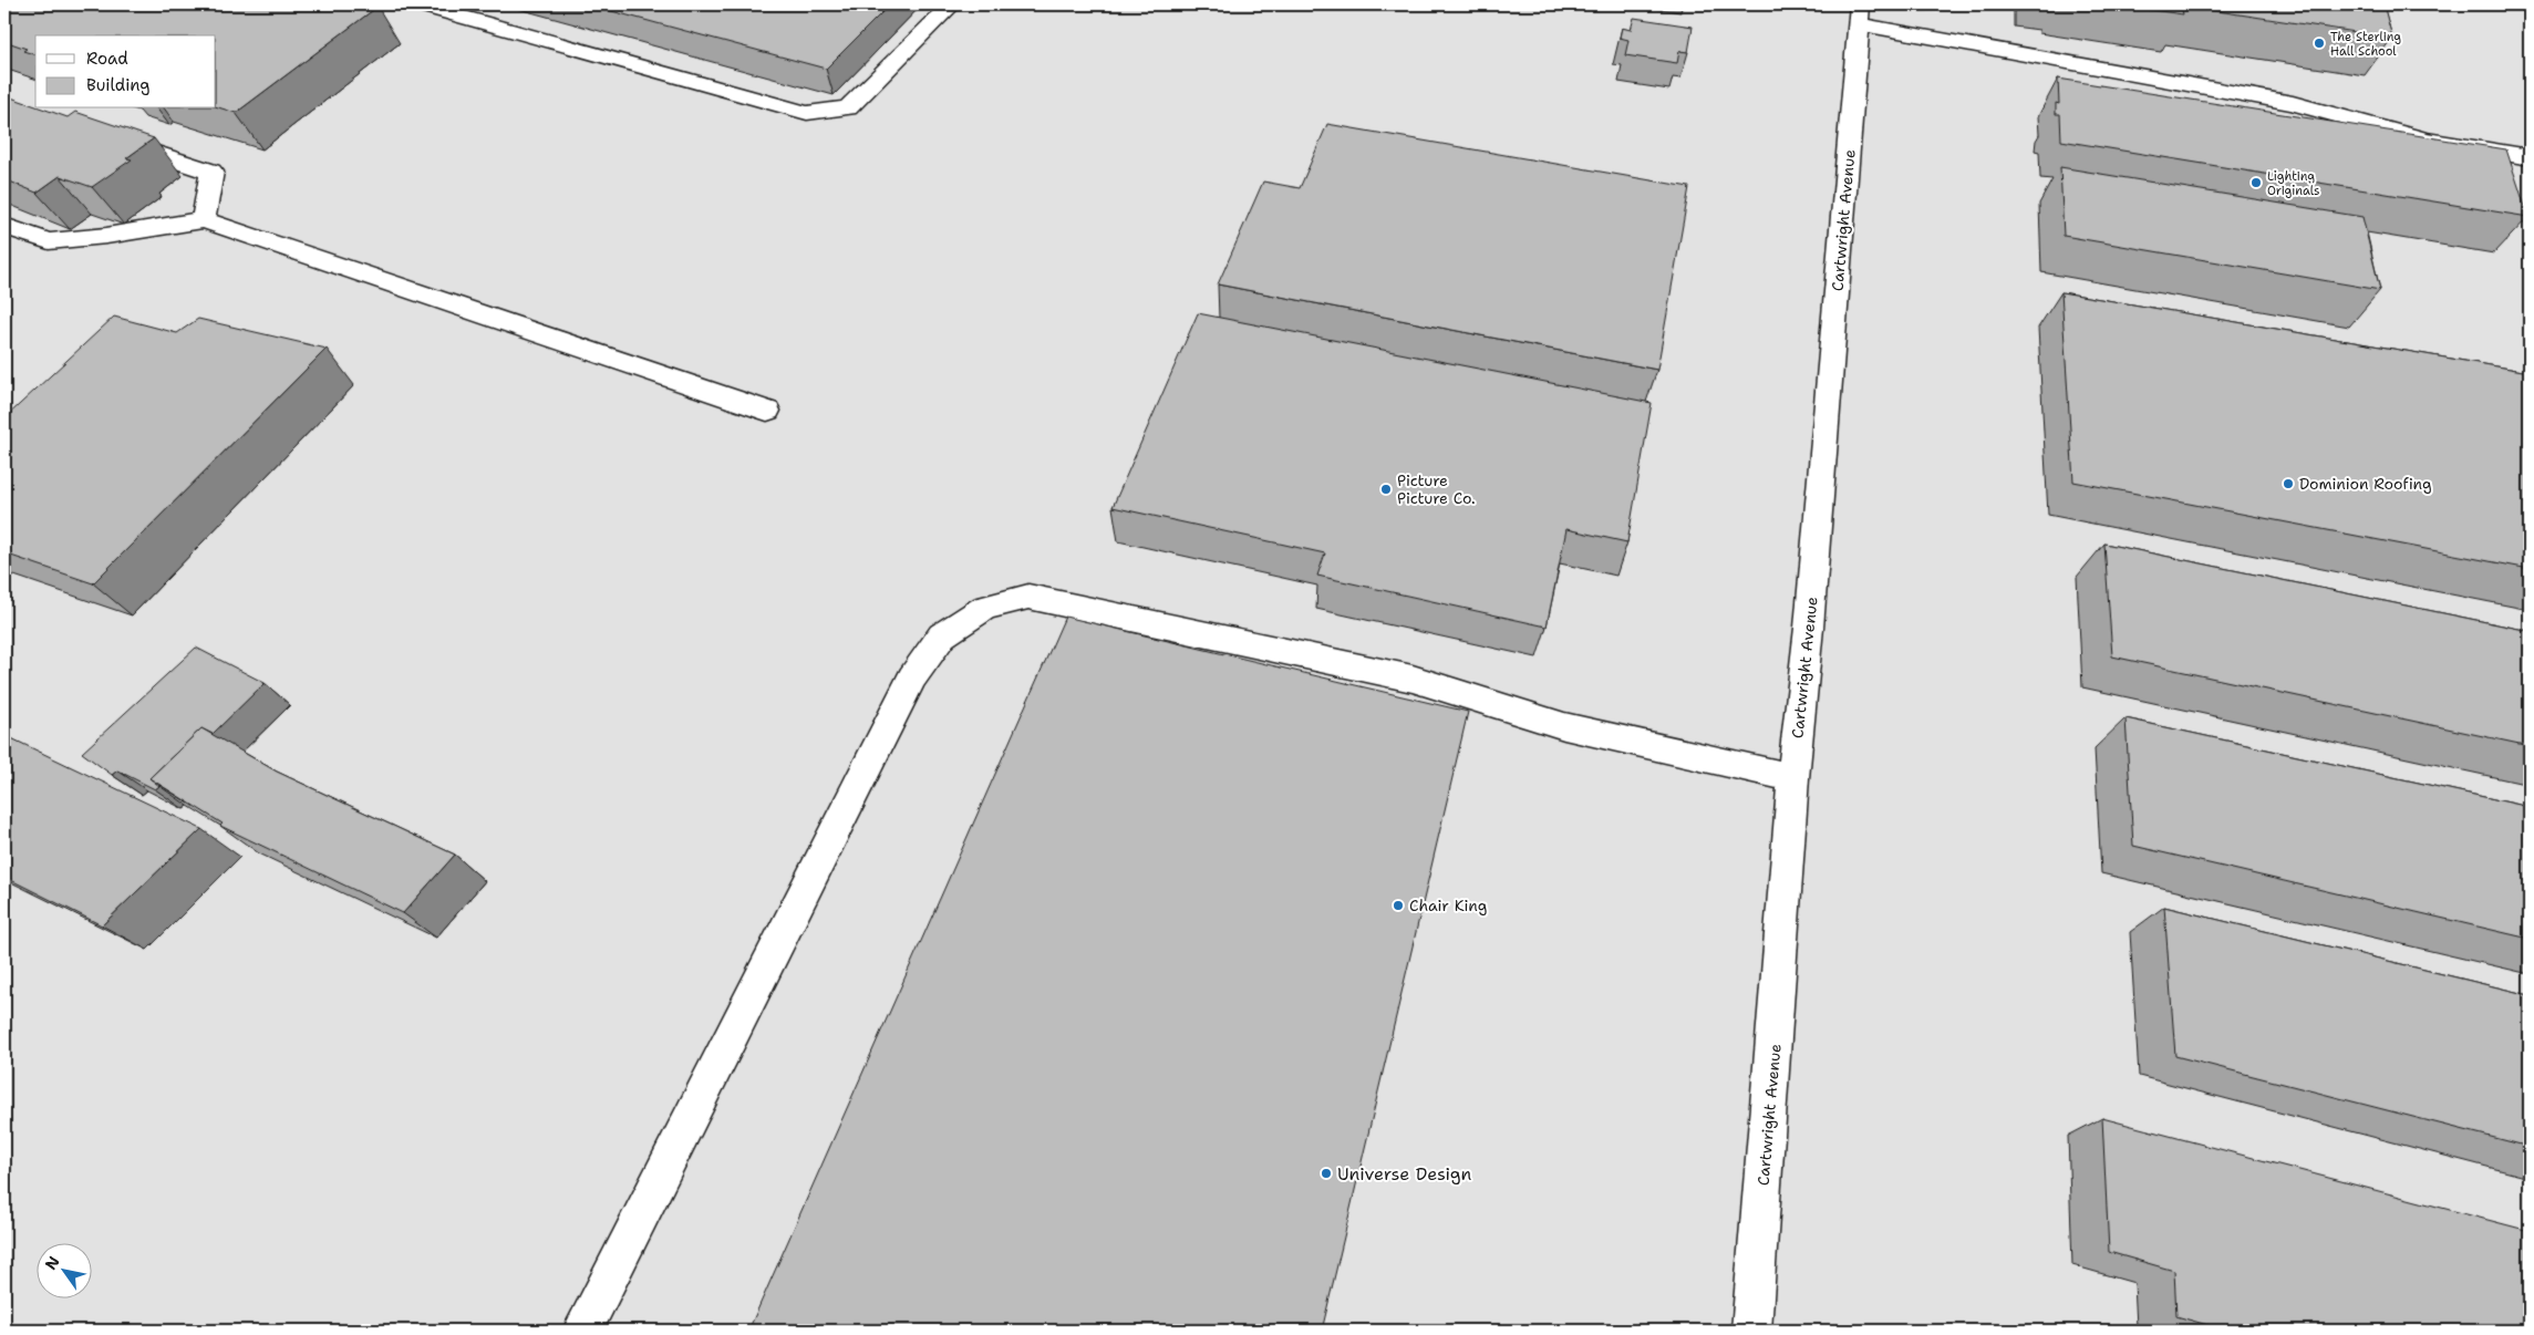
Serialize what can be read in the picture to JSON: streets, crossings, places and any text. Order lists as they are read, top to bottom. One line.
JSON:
{"streets":{"street":["Cartwright Avenue"]},"places":["The Sterling Hall School","Lighting Originals","Dominion Roofing","Picture Picture Co.","Chair King","Universe Design"],"legend":["Road","Building"],"north":"top left"}
